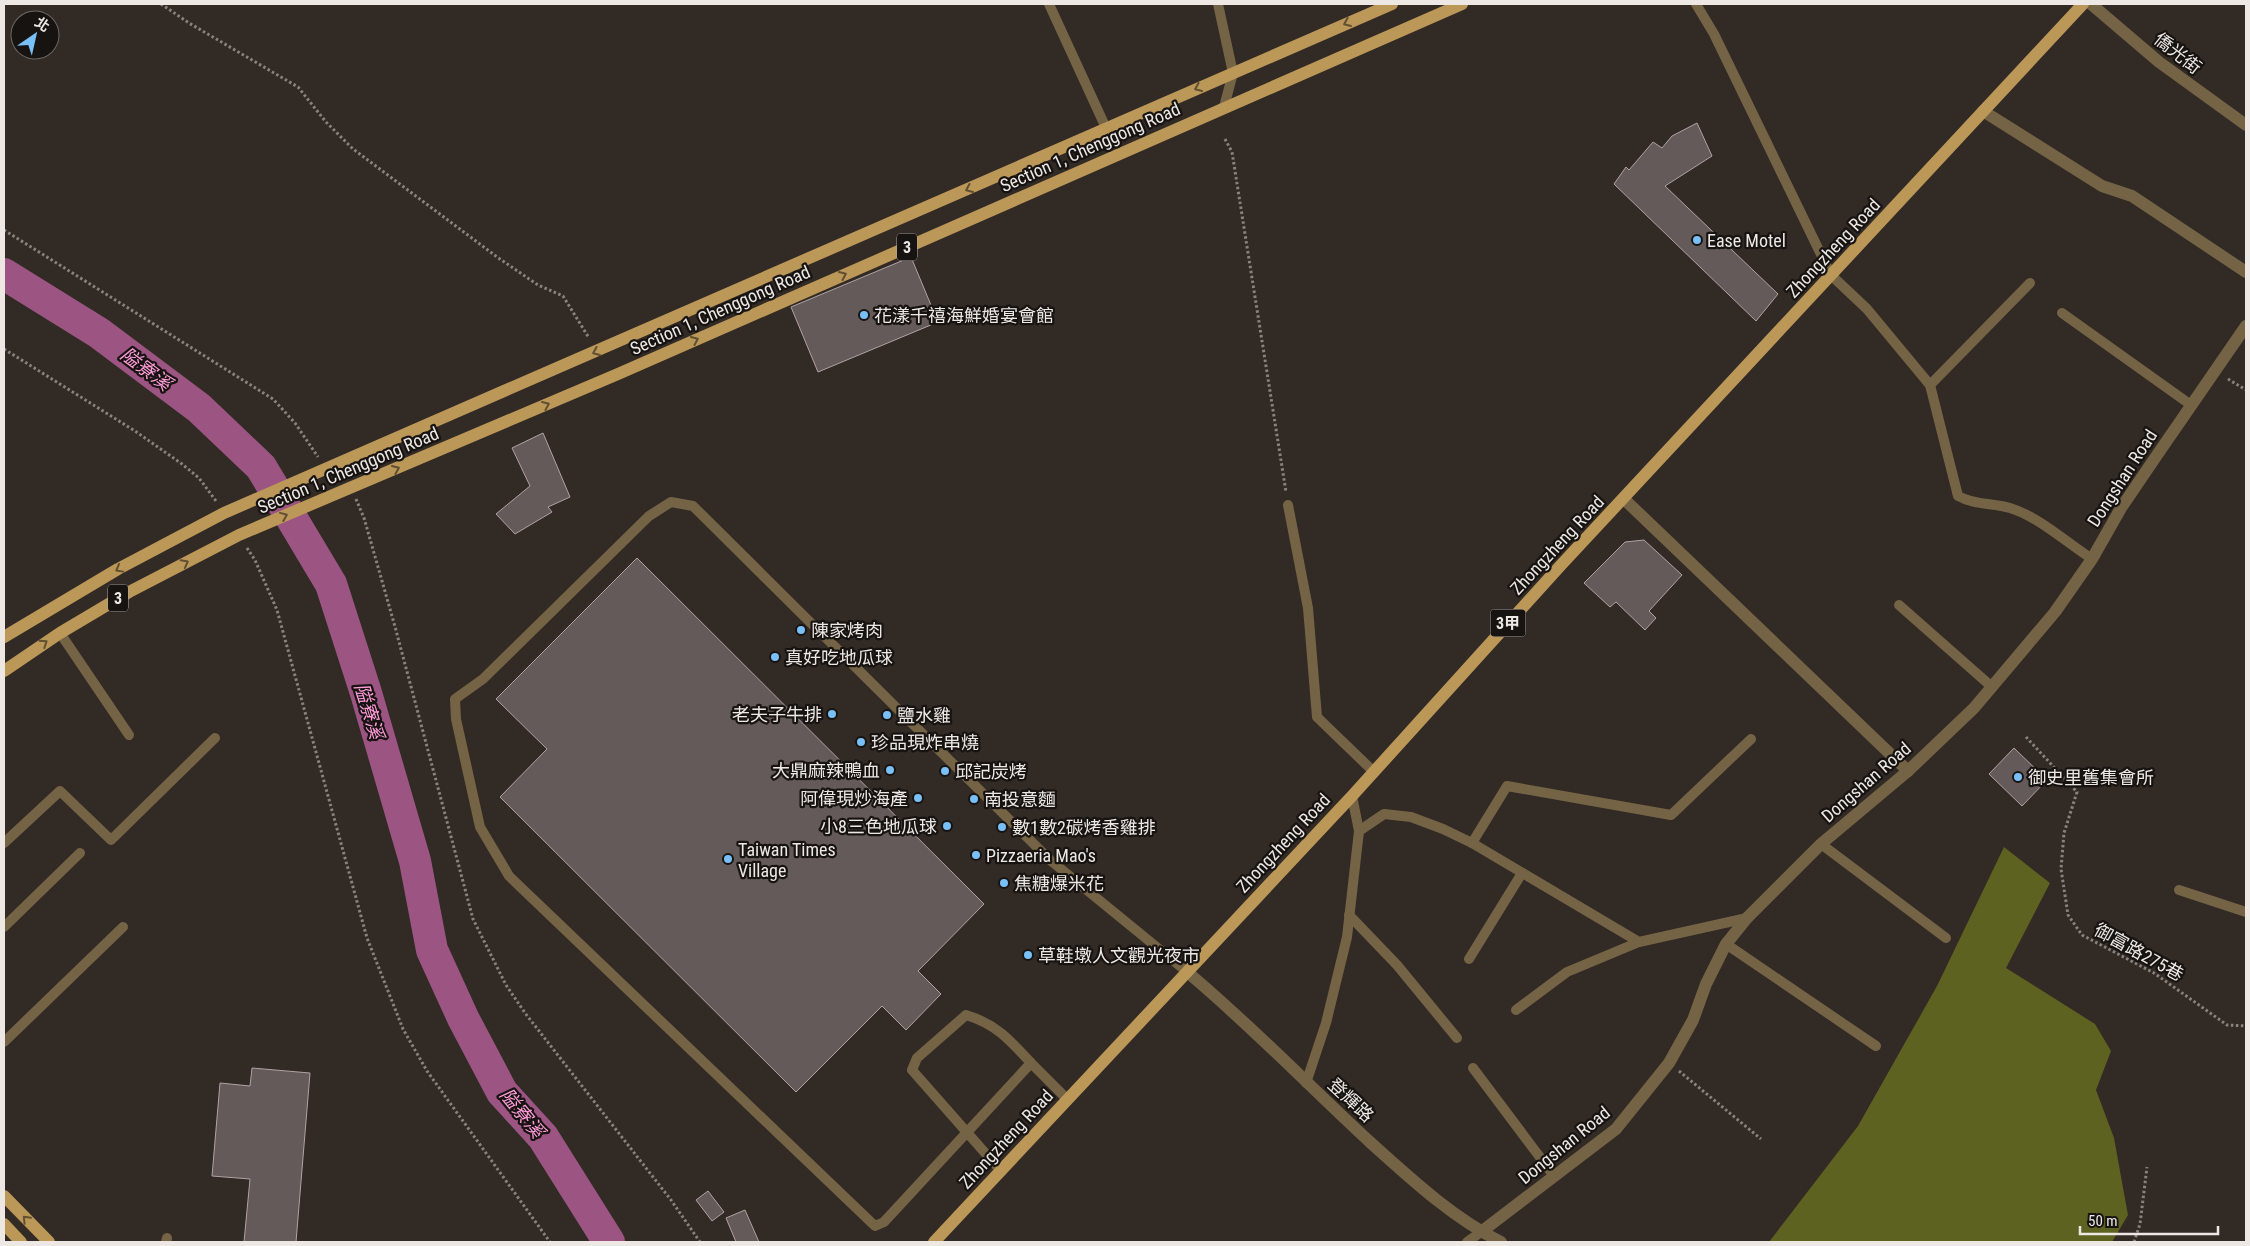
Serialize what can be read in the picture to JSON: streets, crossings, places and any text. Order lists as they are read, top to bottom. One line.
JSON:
{"streets":{"main road":["Section 1, Chenggong Road","3","Zhongzheng Road","3甲"],"street":["僑光街","Dongshan Road","登輝路"],"path":["御富路275巷"]},"crossings":[["Zhongzheng Road","登輝路"],["Dongshan Road","登輝路"]],"water":["隘寮溪"],"places":["Ease Motel","花漾千禧海鮮婚宴會館","陳家烤肉","真好吃地瓜球","老夫子牛排","鹽水雞","珍品現炸串燒","大鼎麻辣鴨血","邱記炭烤","御史里舊集會所","阿偉現炒海產","南投意麵","小8三色地瓜球","數1數2碳烤香雞排","Pizzaeria Mao's","Taiwan Times Village","焦糖爆米花","草鞋墩人文觀光夜市"],"scale_bar":"50 m","north":"top right"}
